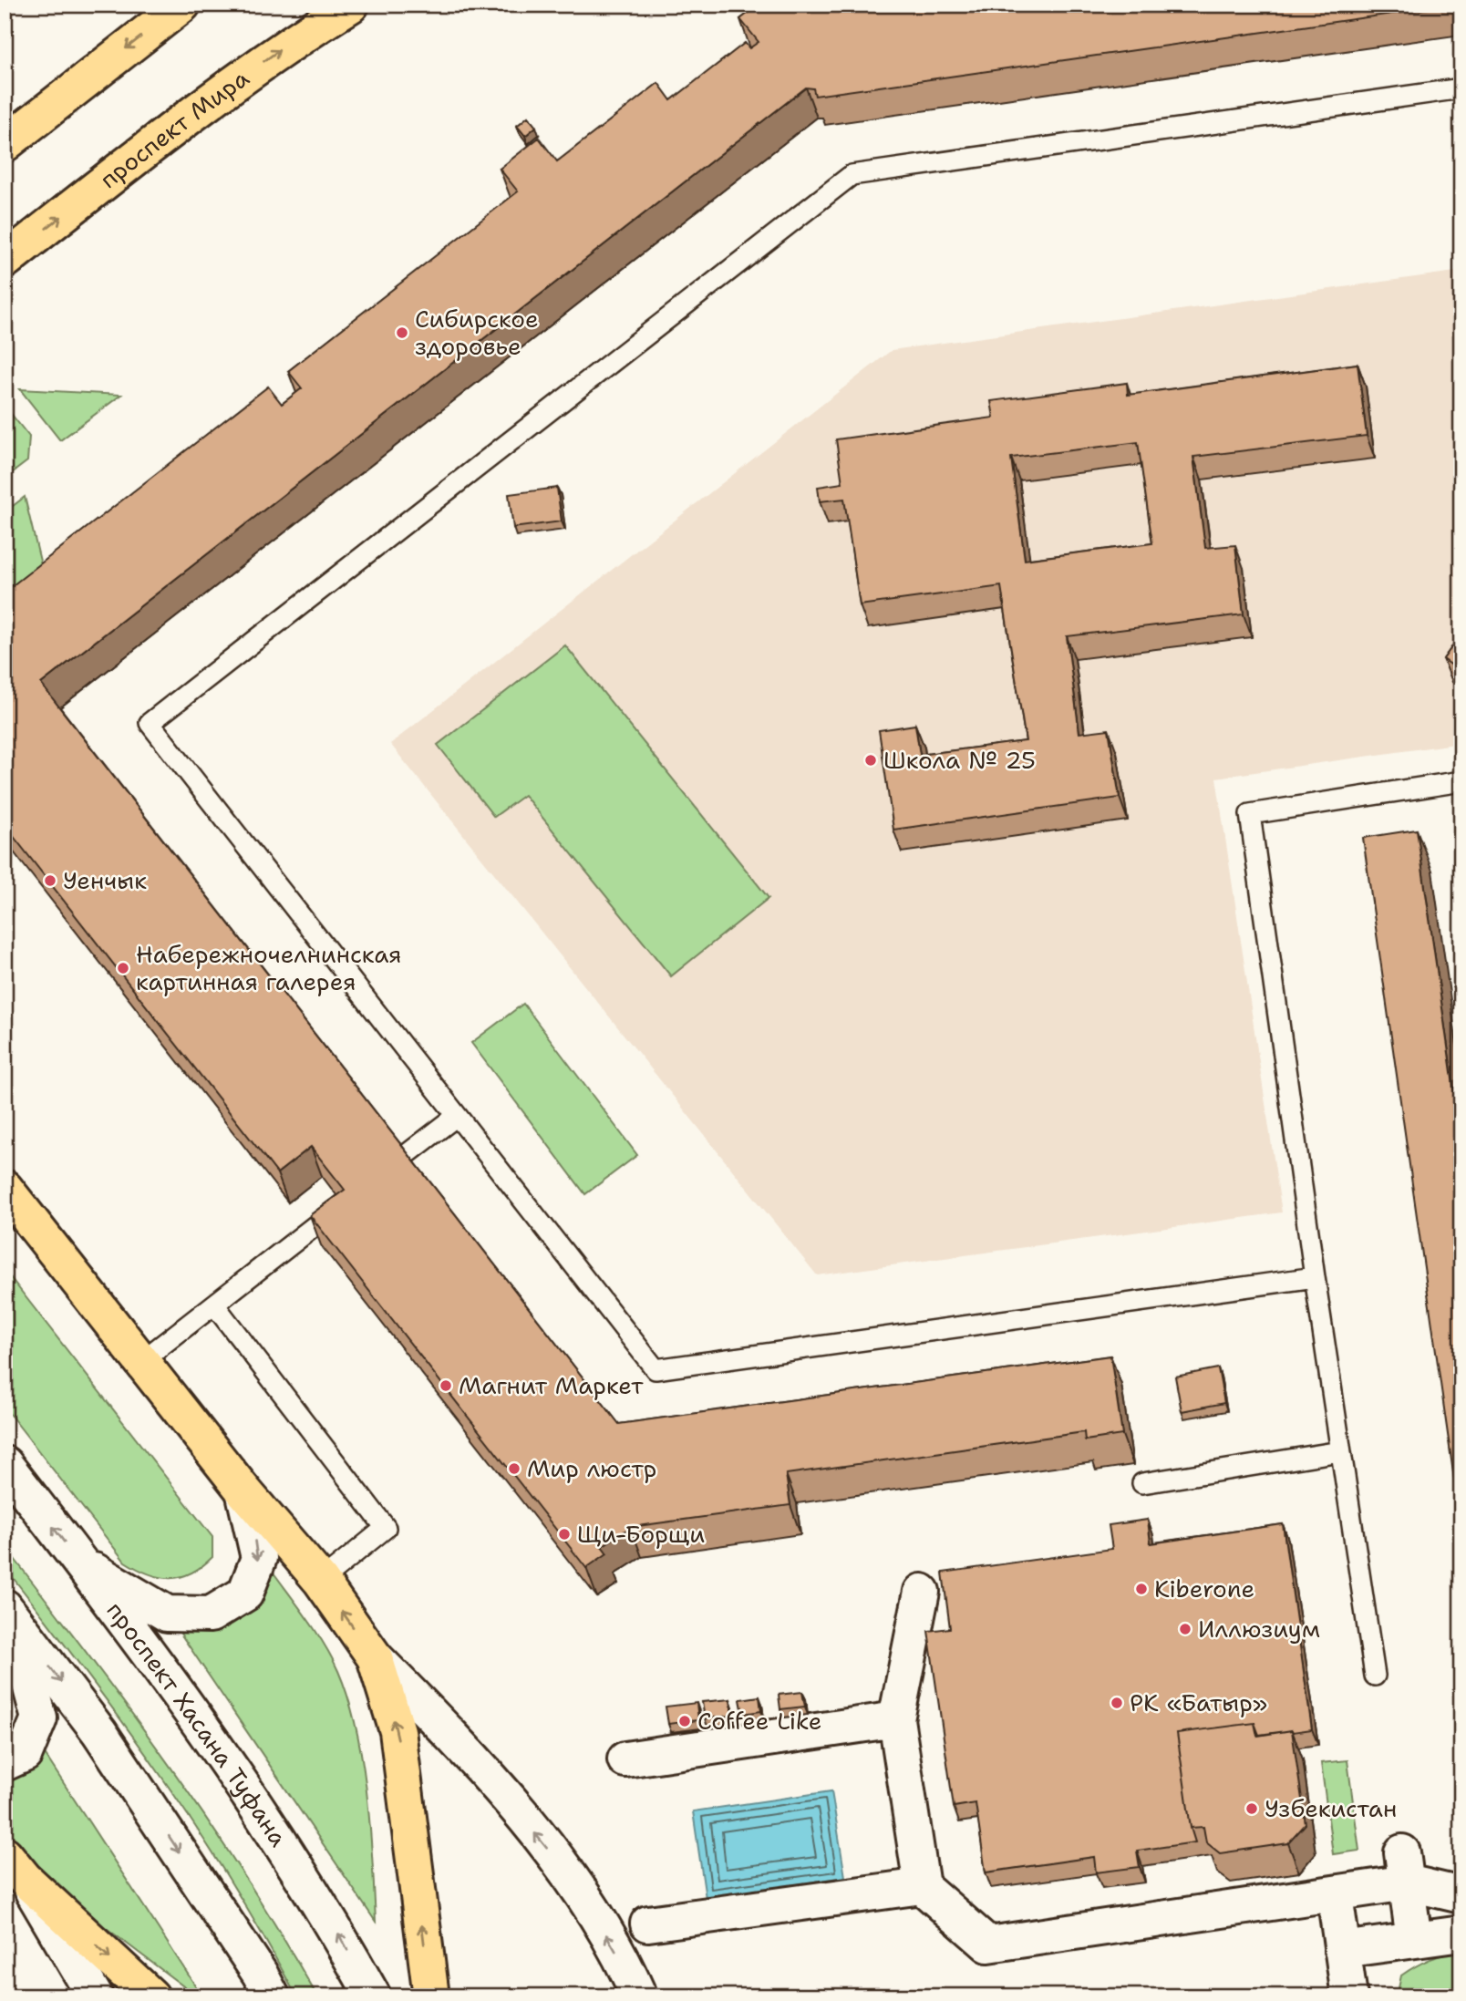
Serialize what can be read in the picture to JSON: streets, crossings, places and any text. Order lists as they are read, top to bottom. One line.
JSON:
{"streets":{"main road":["проспект Мира"],"street":["проспект Хасана Туфана"]},"places":["Сибирское здоровье","Школа № 25","Уенчык","Набережночелнинская картинная галерея","Магнит Маркет","Мир люстр","Щи-Борщи","Kiberone","Иллюзиум","РК «Батыр»","Coffee Like","Узбекистан"]}
